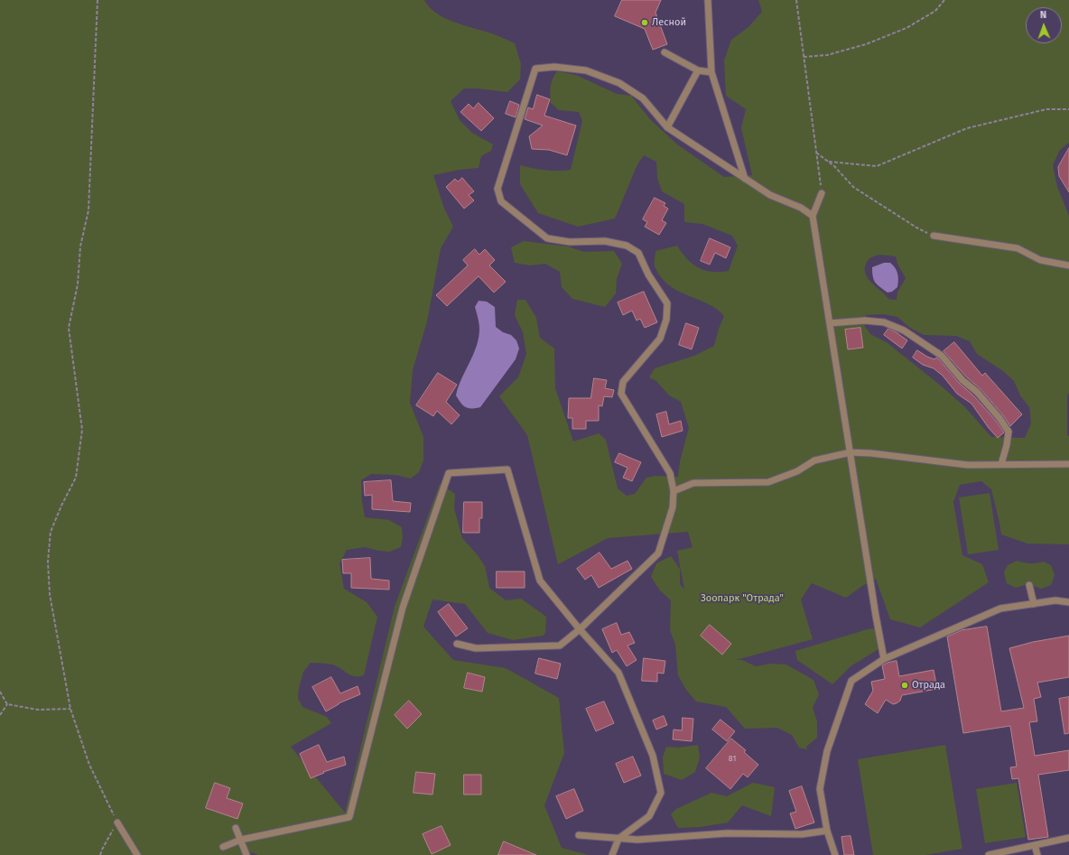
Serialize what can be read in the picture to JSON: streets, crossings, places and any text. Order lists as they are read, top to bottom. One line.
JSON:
{"parks":["Зоопарк \"Отрада\""],"places":["Лесной","Отрада"],"house_numbers":["81"],"north":"top"}
